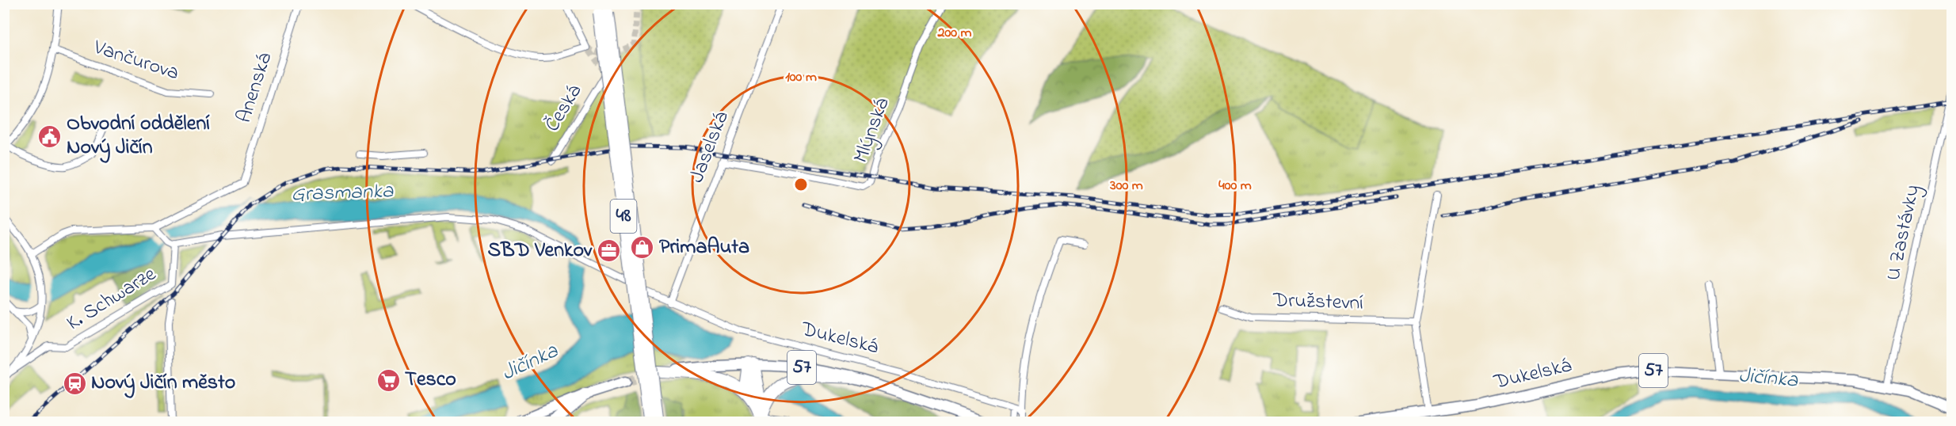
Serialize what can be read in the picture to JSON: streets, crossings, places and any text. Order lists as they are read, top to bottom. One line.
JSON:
{"streets":{"highway":["48"],"main road":["Dukelská","57"],"street":["Vančurova","Anenská","Česká","Mlýnská","Jaselská","U Zastávky","K. Schwarze","Družstevní"]},"crossings":[["Anenská","K. Schwarze"],["Mlýnská","Jaselská"],["Jaselská","Dukelská"],["U Zastávky","Dukelská"]],"water":["Grasmanka","Jičínka"],"places":{"public building":["Obvodní oddělení Nový Jičín"],"shop":["PrimaAuta"],"office":["SBD Venkov"],"supermarket":["Tesco"],"station":["Nový Jičín město"]},"rings":["200 m","100 m","300 m","400 m"]}
